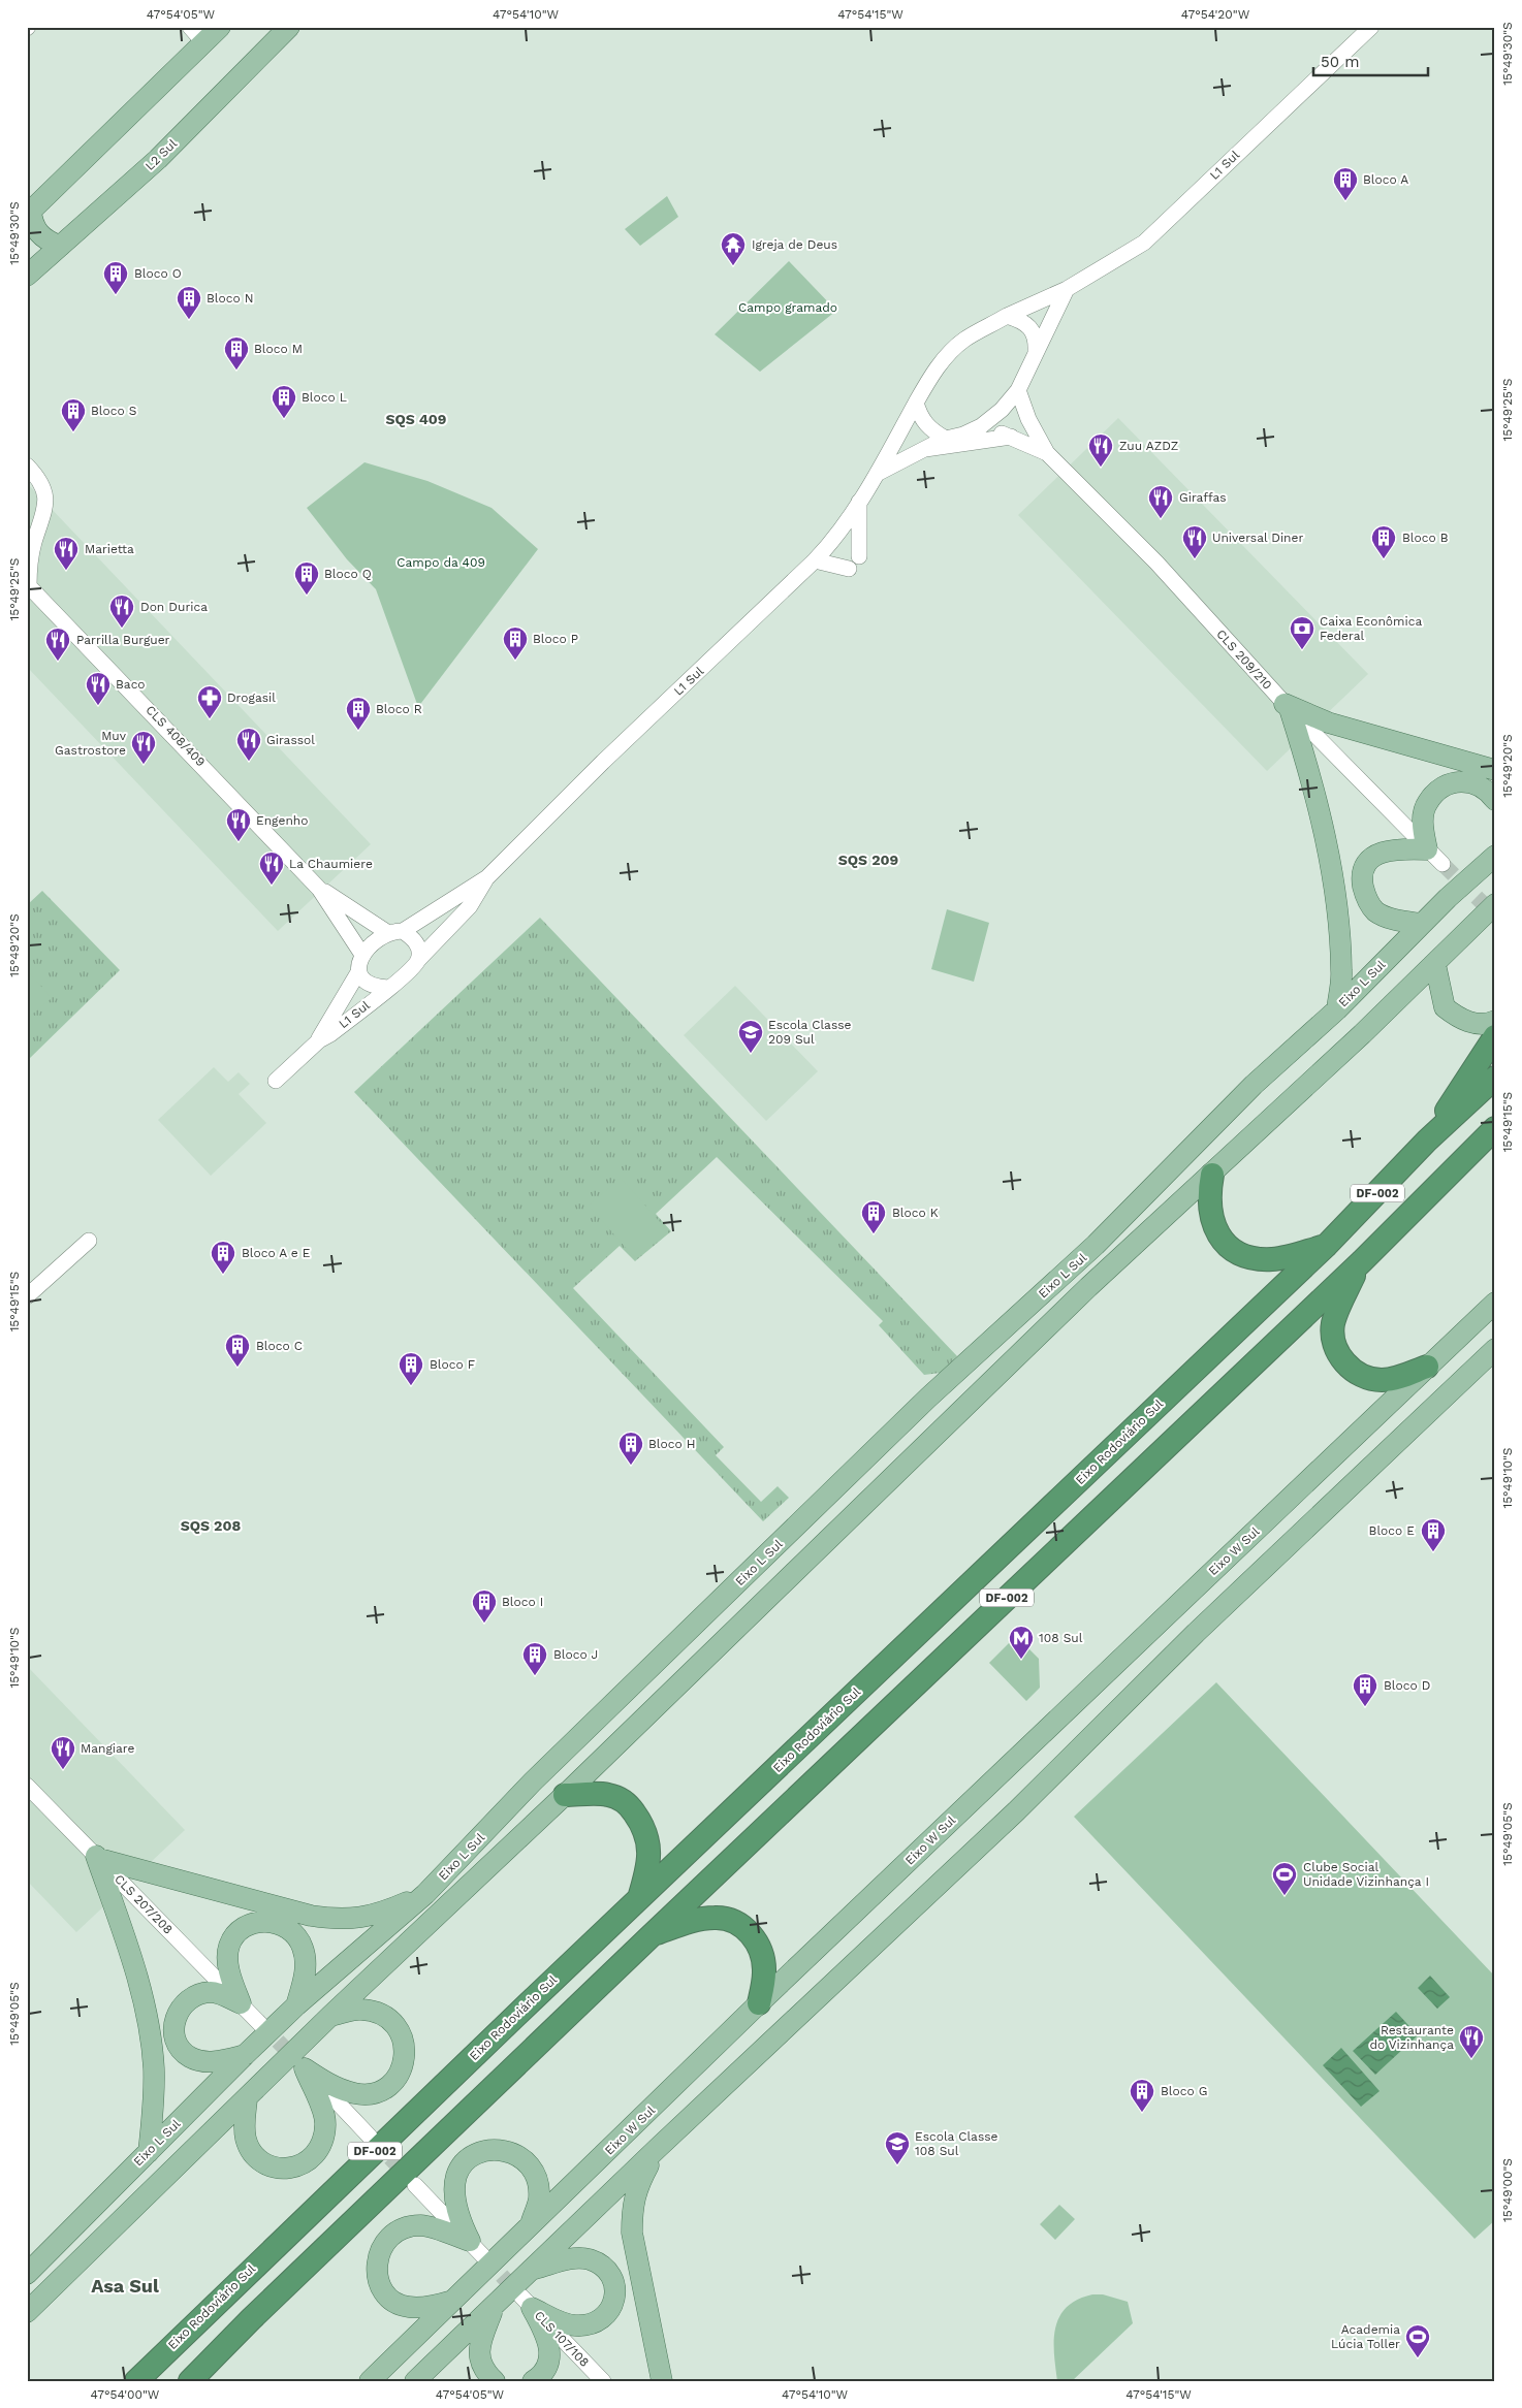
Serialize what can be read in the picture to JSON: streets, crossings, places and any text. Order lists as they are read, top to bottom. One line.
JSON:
{"streets":{"highway":["DF-002","Eixo Rodoviário Sul"],"main road":["L2 Sul","Eixo L Sul","Eixo W Sul"],"street":["L1 Sul","CLS 209/210","CLS 408/409","CLS 207/208","CLS 107/108"]},"crossings":[["L1 Sul","CLS 408/409"]],"districts":["SQS 409","SQS 209","SQS 208","Asa Sul"],"parks":["Campo gramado","Campo da 409"],"places":{"building":["Bloco A","Bloco O","Bloco N","Bloco M","Bloco L","Bloco S","Bloco B","Bloco Q","Bloco P","Bloco R","Bloco K","Bloco A e E","Bloco C","Bloco F","Bloco H","Bloco E","Bloco I","Bloco J","Bloco D","Bloco G"],"temple":["Igreja de Deus"],"restaurant":["Zuu AZDZ","Giraffas","Universal Diner","Marietta","Don Durica","Parrilla Burguer","Baco","Girassol","Muv Gastrostore","Engenho","La Chaumiere","Mangiare","Restaurante do Vizinhança"],"bank":["Caixa Econômica Federal"],"pharmacy":["Drogasil"],"school or university":["Escola Classe 209 Sul","Escola Classe 108 Sul"],"metro station":["108 Sul"],"sports":["Clube Social Unidade Vizinhança I","Academia Lúcia Toller"]},"scale_bar":"50 m","coordinates":["47°54'05\"W","47°54'10\"W","47°54'15\"W","47°54'20\"W","15°49'30\"S","15°49'25\"S","15°49'20\"S","15°49'15\"S","15°49'10\"S","15°49'05\"S","15°49'00\"S","47°54'00\"W"]}
